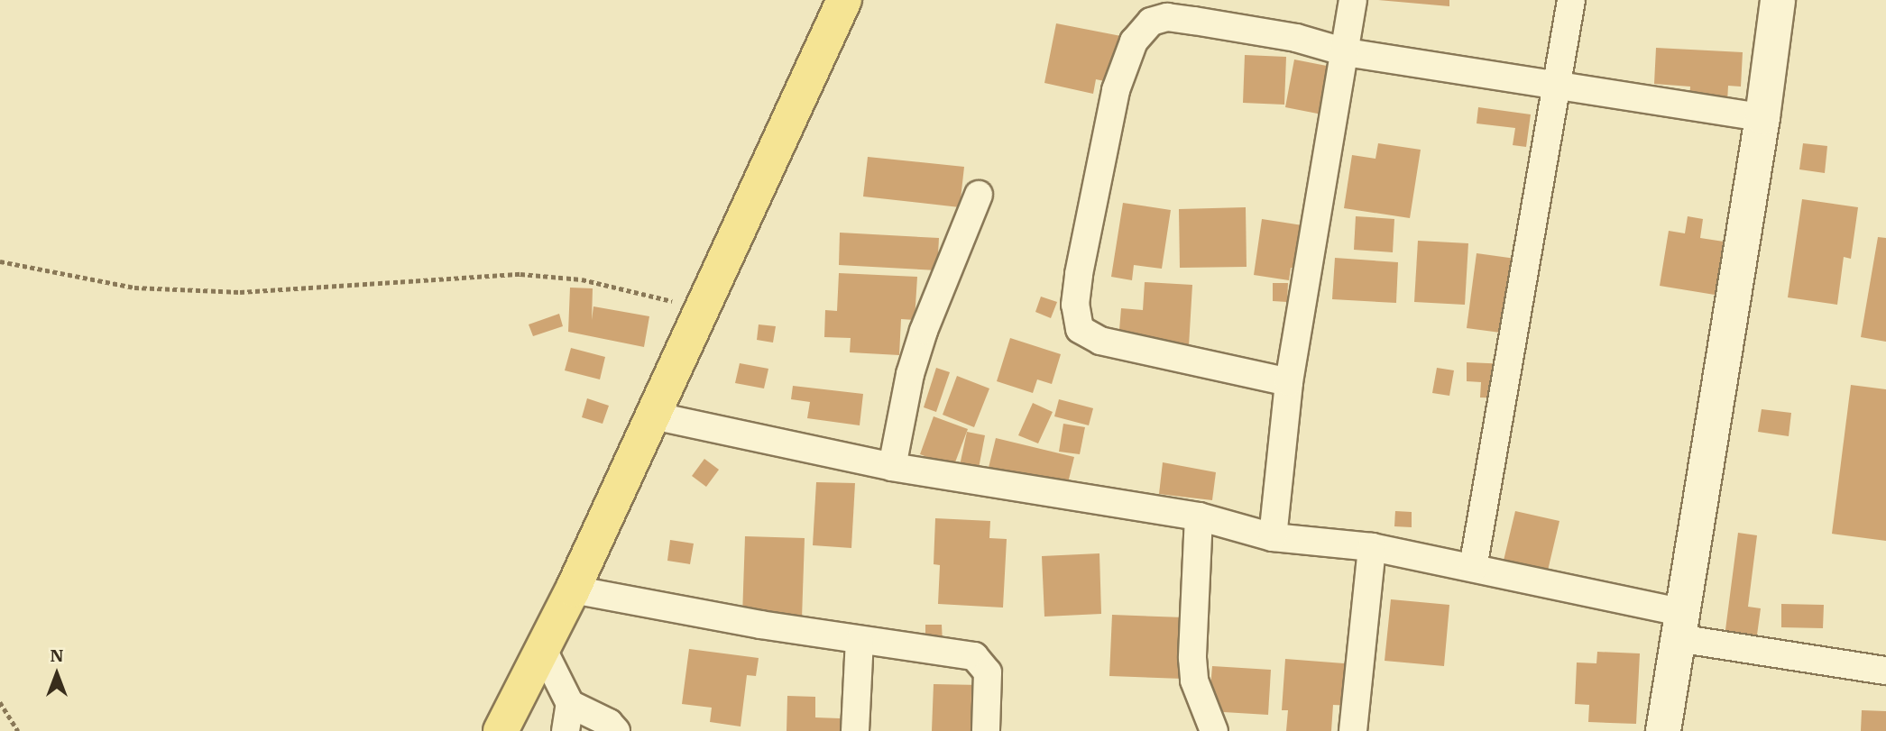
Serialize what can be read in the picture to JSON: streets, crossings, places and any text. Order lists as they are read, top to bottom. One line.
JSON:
{"north":"top"}
